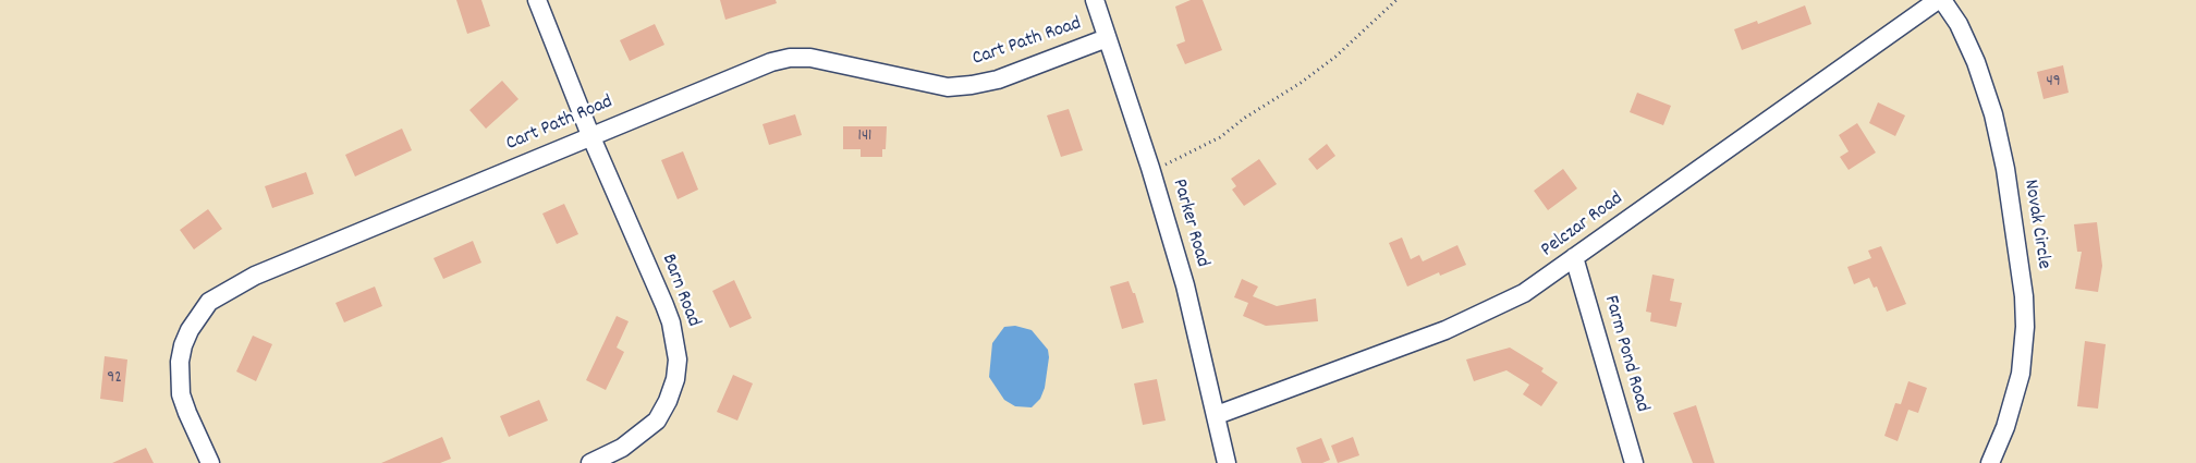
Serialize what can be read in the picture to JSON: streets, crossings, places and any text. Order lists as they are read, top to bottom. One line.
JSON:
{"streets":{"street":["Cart Path Road","Parker Road","Novak Circle","Pelczar Road","Barn Road","Farm Pond Road"]},"crossings":[["Cart Path Road","Parker Road"],["Cart Path Road","Barn Road"],["Parker Road","Pelczar Road"],["Pelczar Road","Farm Pond Road"]],"house_numbers":["49","141","92"]}
